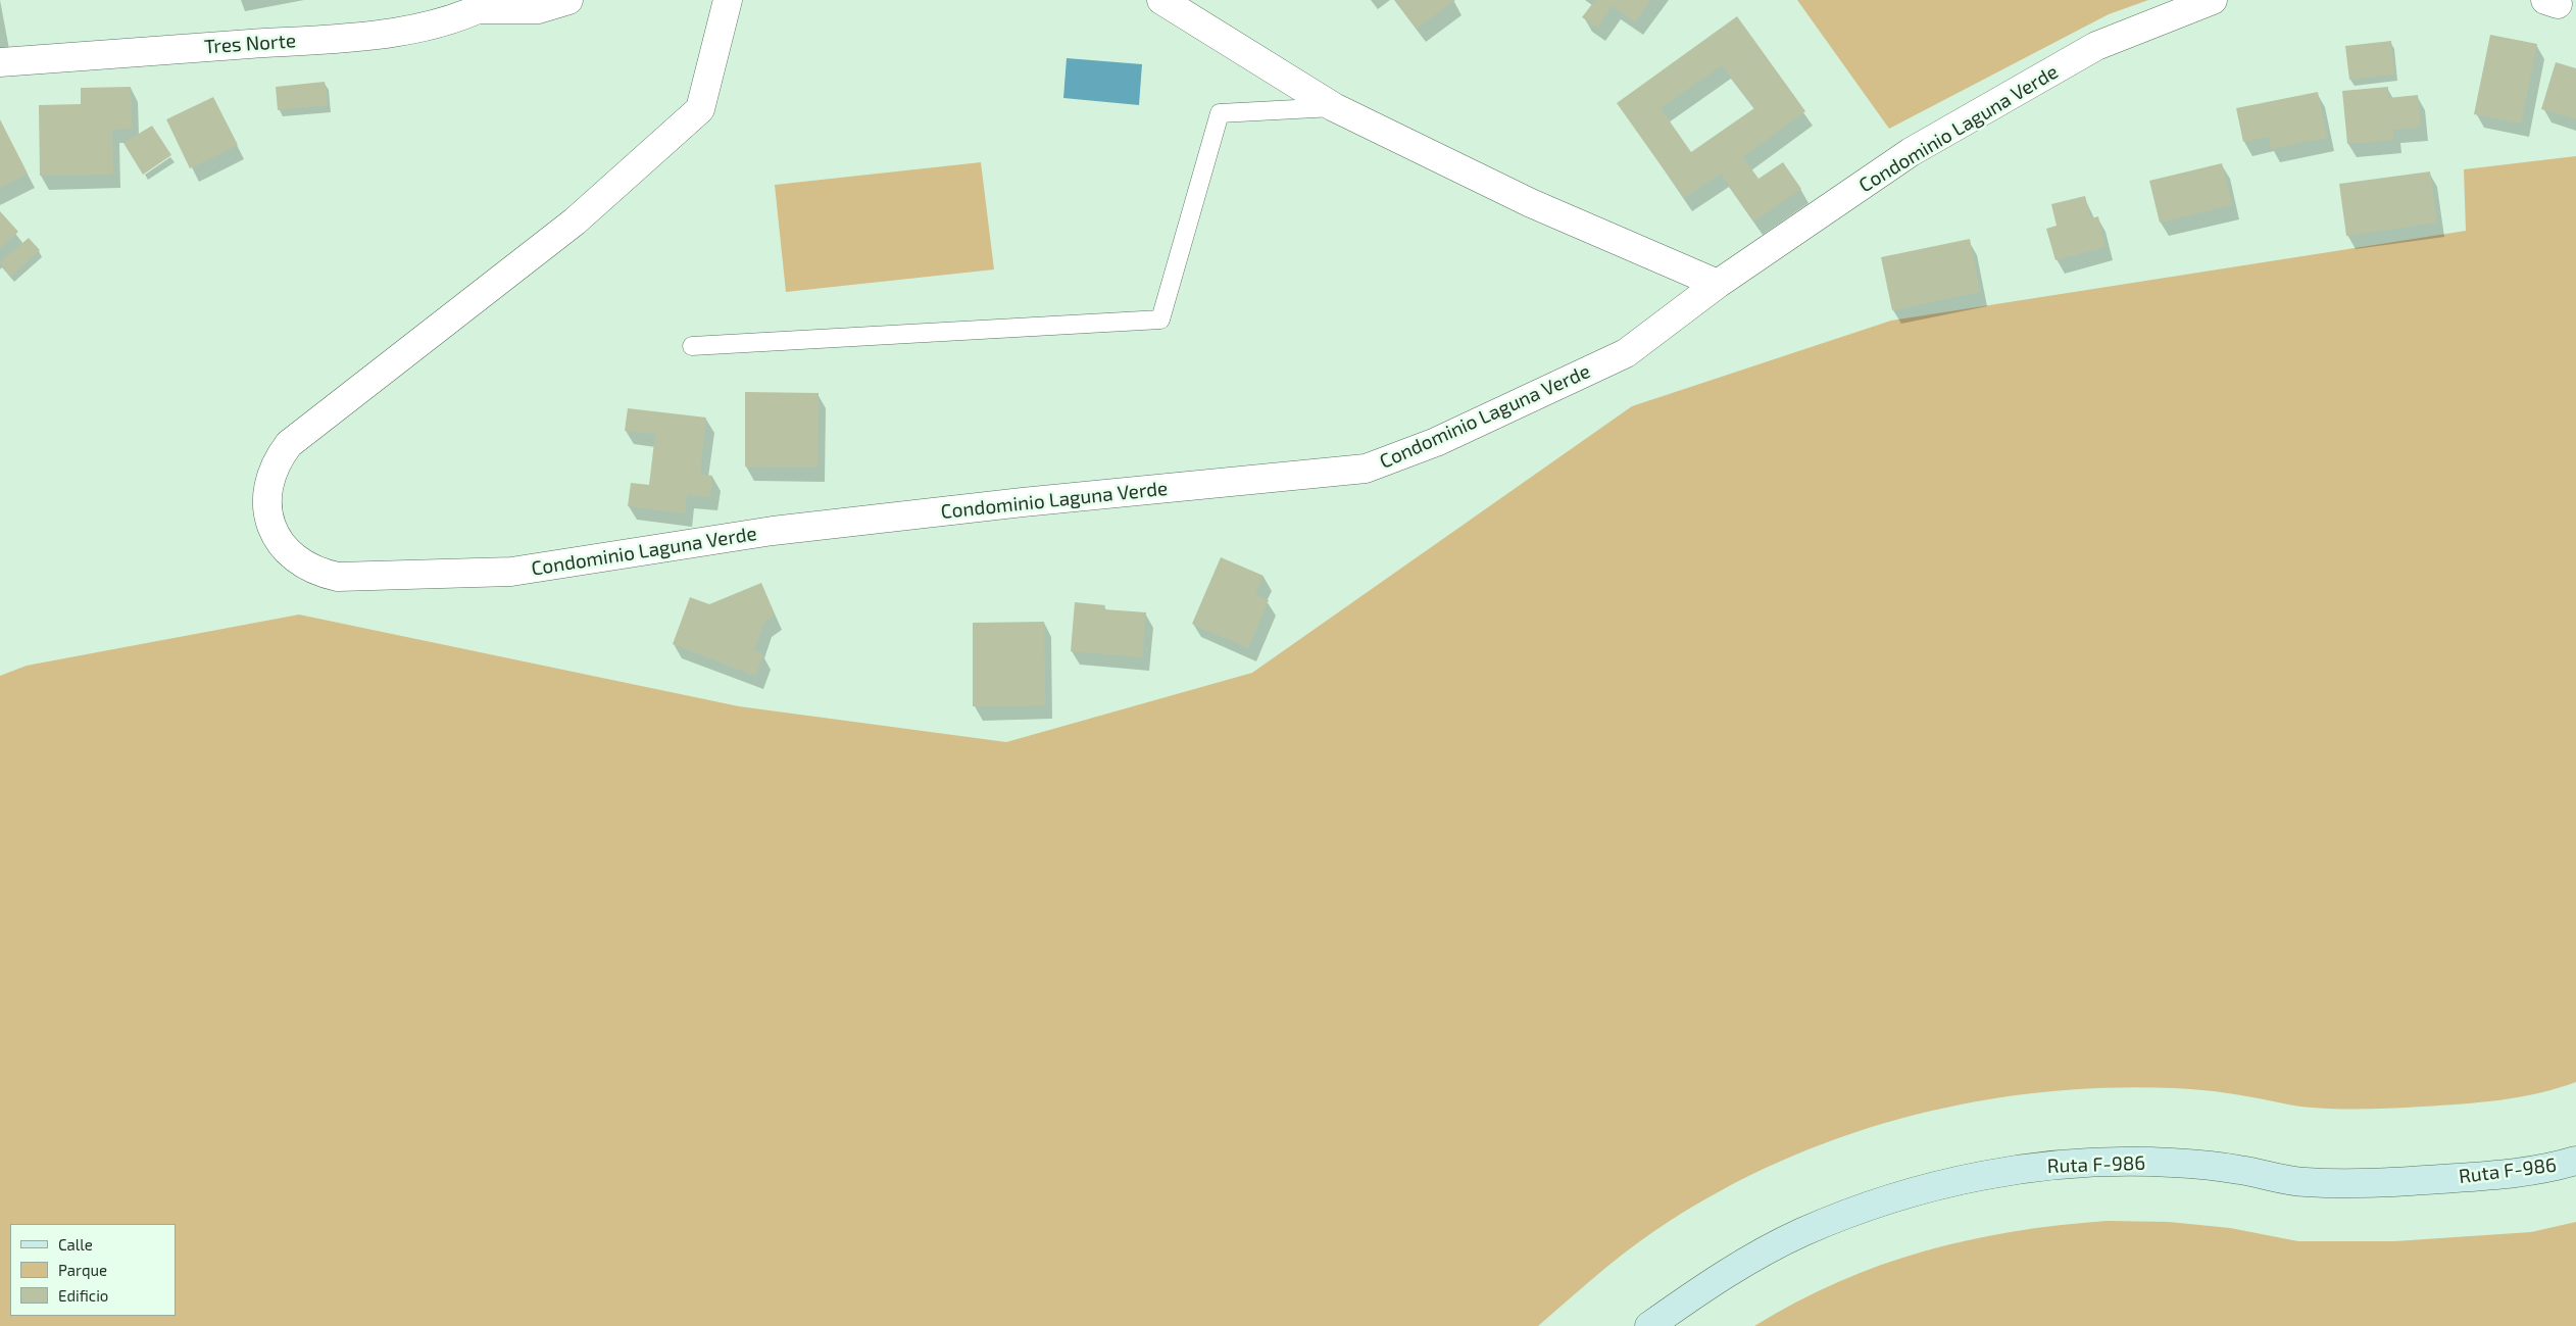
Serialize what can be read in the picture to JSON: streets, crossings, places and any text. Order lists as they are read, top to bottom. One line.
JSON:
{"streets":{"main road":["Ruta F-986"],"street":["Tres Norte","Condominio Laguna Verde"]},"legend":["Calle","Parque","Edificio"]}
